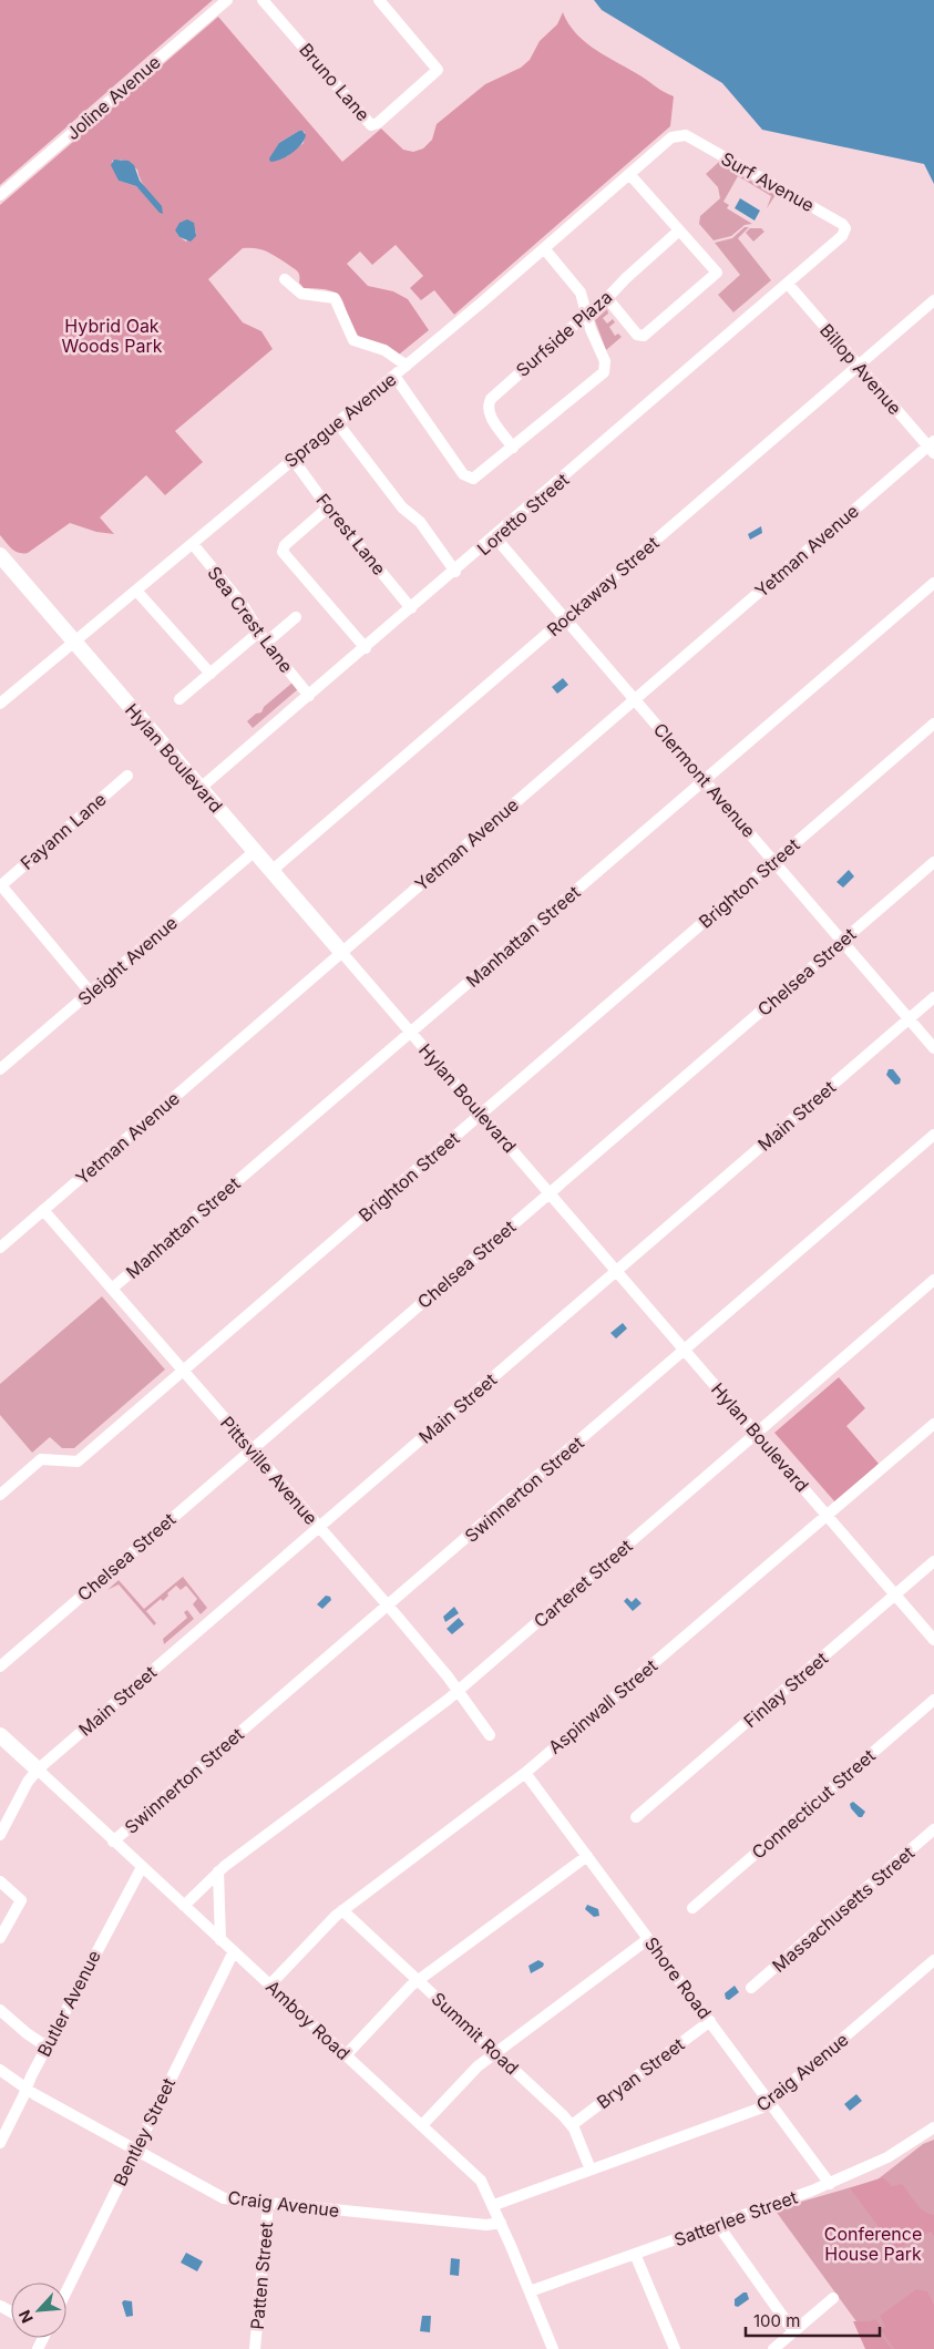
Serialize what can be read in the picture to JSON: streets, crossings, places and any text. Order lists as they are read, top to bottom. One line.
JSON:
{"streets":{"main road":["Hylan Boulevard","Amboy Road"],"street":["Bruno Lane","Joline Avenue","Surf Avenue","Surfside Plaza","Billop Avenue","Sprague Avenue","Loretto Street","Forest Lane","Yetman Avenue","Rockaway Street","Sea Crest Lane","Clermont Avenue","Fayann Lane","Brighton Street","Manhattan Street","Sleight Avenue","Chelsea Street","Main Street","Pittsville Avenue","Swinnerton Street","Carteret Street","Finlay Street","Aspinwall Street","Connecticut Street","Massachusetts Street","Shore Road","Butler Avenue","Summit Road","Craig Avenue","Bryan Street","Bentley Street","Satterlee Street","Patten Street"]},"crossings":[["Surf Avenue","Sprague Avenue"],["Surf Avenue","Loretto Street"],["Billop Avenue","Loretto Street"],["Billop Avenue","Yetman Avenue"],["Billop Avenue","Rockaway Street"],["Sprague Avenue","Forest Lane"],["Sprague Avenue","Sea Crest Lane"],["Sprague Avenue","Hylan Boulevard"],["Loretto Street","Forest Lane"],["Loretto Street","Sea Crest Lane"],["Loretto Street","Hylan Boulevard"],["Loretto Street","Clermont Avenue"],["Yetman Avenue","Hylan Boulevard"],["Yetman Avenue","Clermont Avenue"],["Yetman Avenue","Pittsville Avenue"],["Rockaway Street","Hylan Boulevard"],["Rockaway Street","Clermont Avenue"],["Hylan Boulevard","Brighton Street"],["Hylan Boulevard","Manhattan Street"],["Hylan Boulevard","Sleight Avenue"],["Hylan Boulevard","Chelsea Street"],["Hylan Boulevard","Main Street"],["Hylan Boulevard","Swinnerton Street"],["Hylan Boulevard","Carteret Street"],["Hylan Boulevard","Finlay Street"],["Hylan Boulevard","Aspinwall Street"],["Clermont Avenue","Brighton Street"],["Clermont Avenue","Manhattan Street"],["Clermont Avenue","Chelsea Street"],["Clermont Avenue","Main Street"],["Brighton Street","Pittsville Avenue"],["Manhattan Street","Pittsville Avenue"],["Chelsea Street","Pittsville Avenue"],["Main Street","Pittsville Avenue"],["Main Street","Amboy Road"],["Pittsville Avenue","Swinnerton Street"],["Pittsville Avenue","Carteret Street"],["Swinnerton Street","Amboy Road"],["Carteret Street","Amboy Road"],["Aspinwall Street","Shore Road"],["Aspinwall Street","Amboy Road"],["Aspinwall Street","Summit Road"],["Shore Road","Craig Avenue"],["Shore Road","Bryan Street"],["Shore Road","Satterlee Street"],["Butler Avenue","Amboy Road"],["Butler Avenue","Craig Avenue"],["Amboy Road","Craig Avenue"],["Amboy Road","Bentley Street"],["Amboy Road","Satterlee Street"],["Summit Road","Craig Avenue"],["Summit Road","Bryan Street"],["Craig Avenue","Bentley Street"],["Craig Avenue","Patten Street"]],"parks":["Hybrid Oak Woods Park","Conference House Park"],"scale_bar":"100 m","north":"bottom left"}
